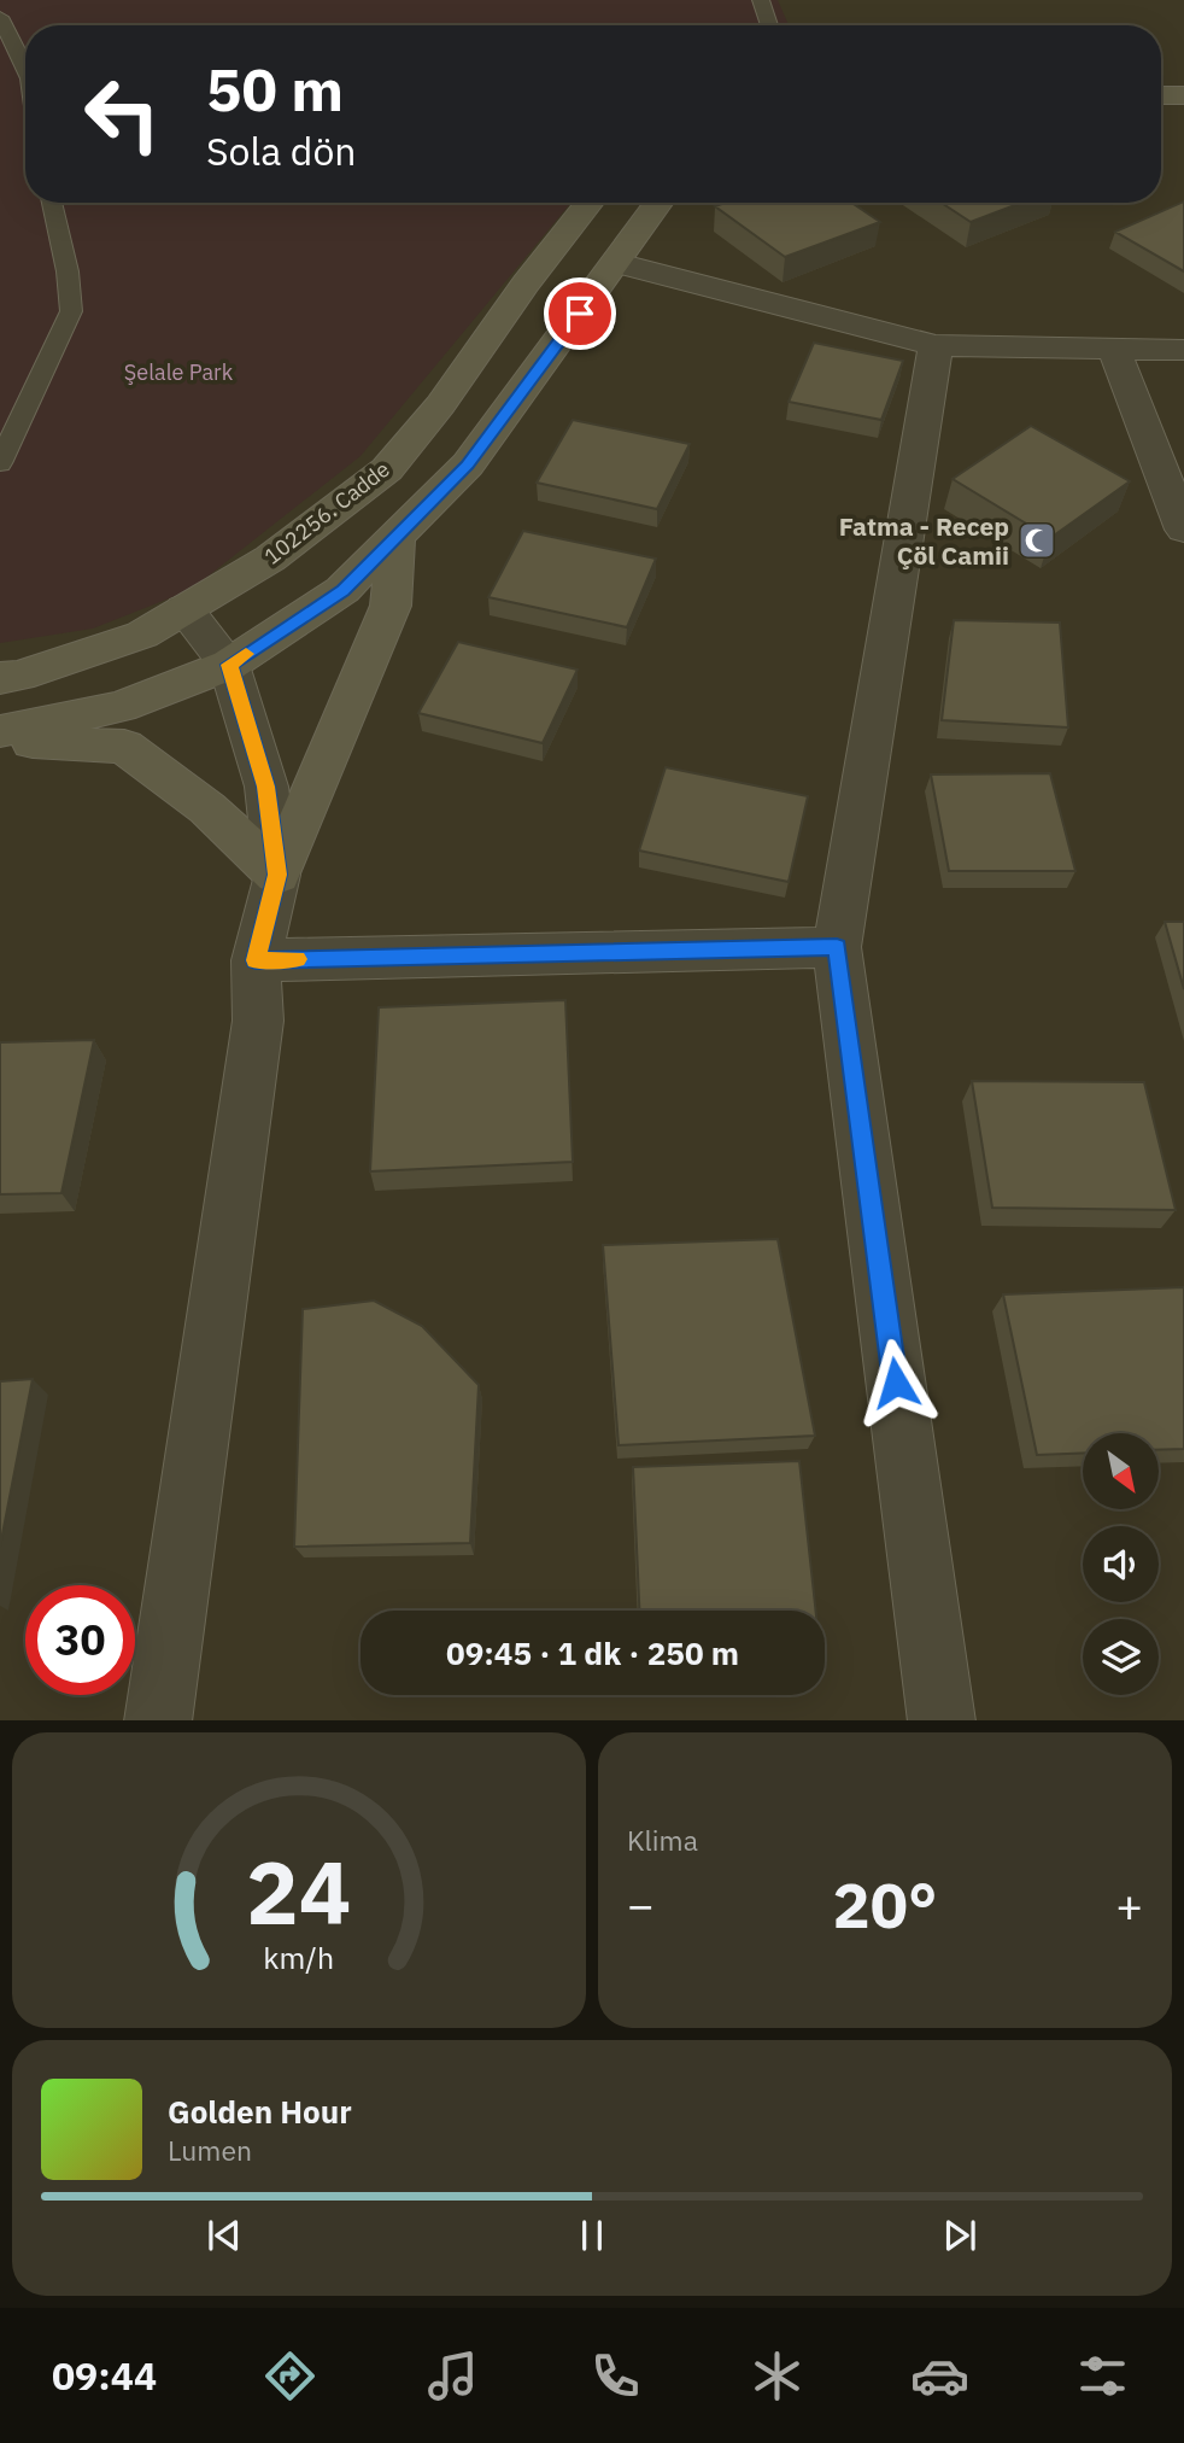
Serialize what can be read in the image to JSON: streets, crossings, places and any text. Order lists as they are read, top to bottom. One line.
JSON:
{"streets":{"street":["102256. Cadde"]},"parks":["Şelale Park"],"places":{"mosque":["Fatma - Recep Çöl Camii"]},"north":"bottom right","page":{"turn":["50 m","Sola dön"],"limit":"30","trip":"09:45 · 1 dk · 250 m","tile":"Klima","heat":["−","20°","+"],"song":["Golden Hour","Lumen"],"tabs":"09:44","gauge":["24","km/h"]}}
